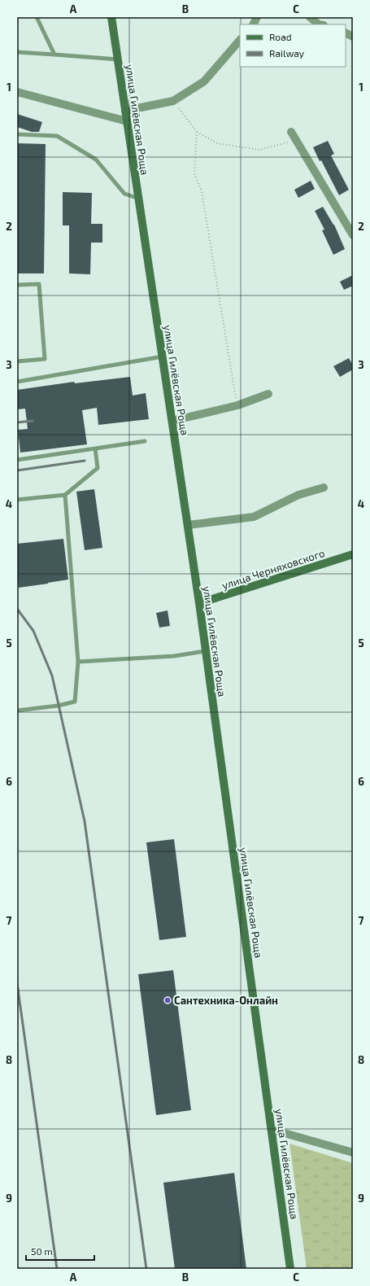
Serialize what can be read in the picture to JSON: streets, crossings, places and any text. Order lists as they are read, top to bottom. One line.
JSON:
{"streets":{"street":["улица Гилёвская Роща","улица Черняховского"]},"crossings":[["улица Гилёвская Роща","улица Черняховского"]],"places":["Сантехника-Онлайн"],"legend":["Road","Railway"],"scale_bar":"50 m","grid":{"columns":["A","B","C"],"rows":["1","2","3","4","5","6","7","8","9"]}}
